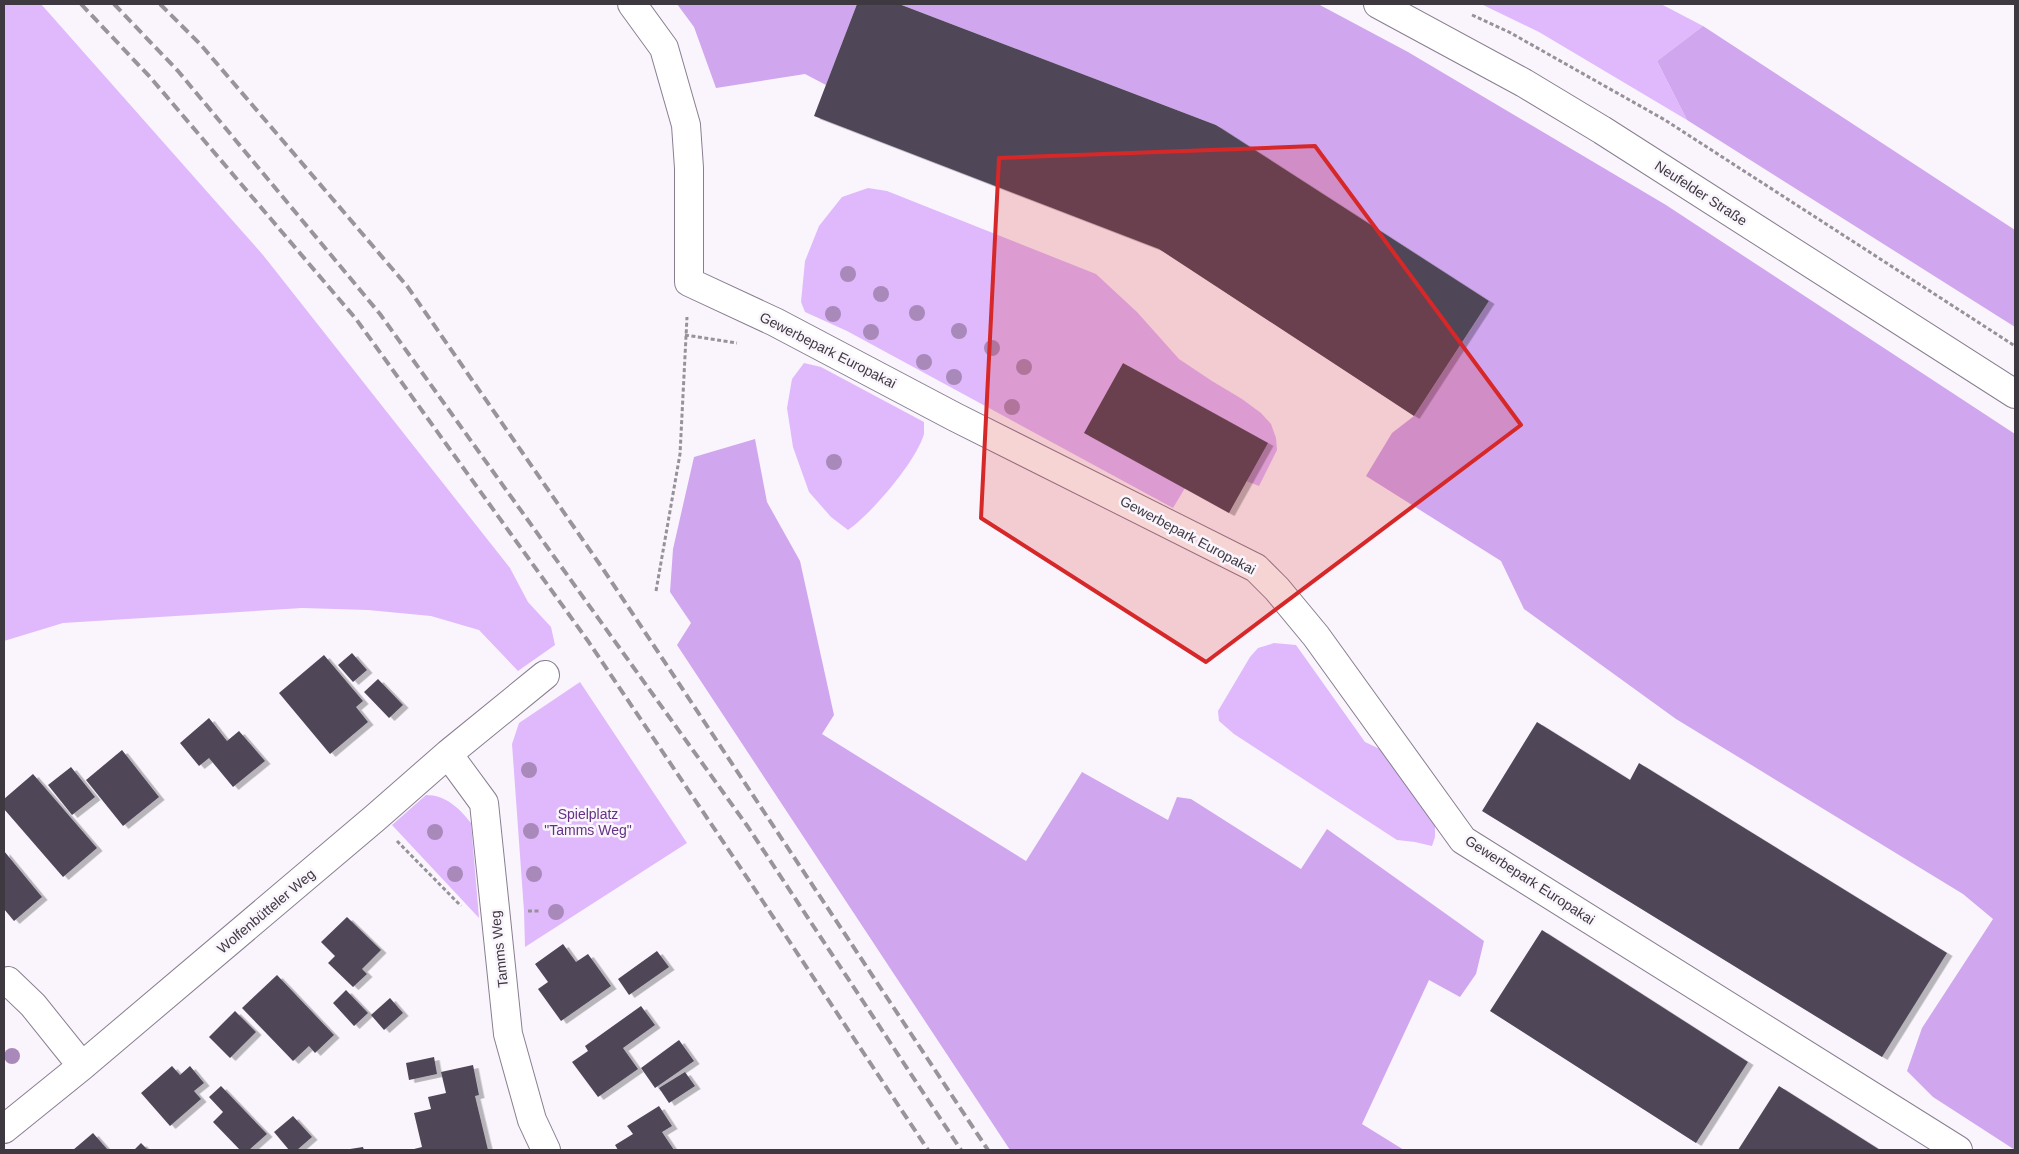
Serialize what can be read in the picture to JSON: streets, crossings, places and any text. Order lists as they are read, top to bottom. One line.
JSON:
{"streets":{"street":["Neufelder Straße","Gewerbepark Europakai","Wolfenbütteler Weg","Tamms Weg"]},"crossings":[["Wolfenbütteler Weg","Tamms Weg"]],"parks":["Spielplatz \"Tamms Weg\""]}
